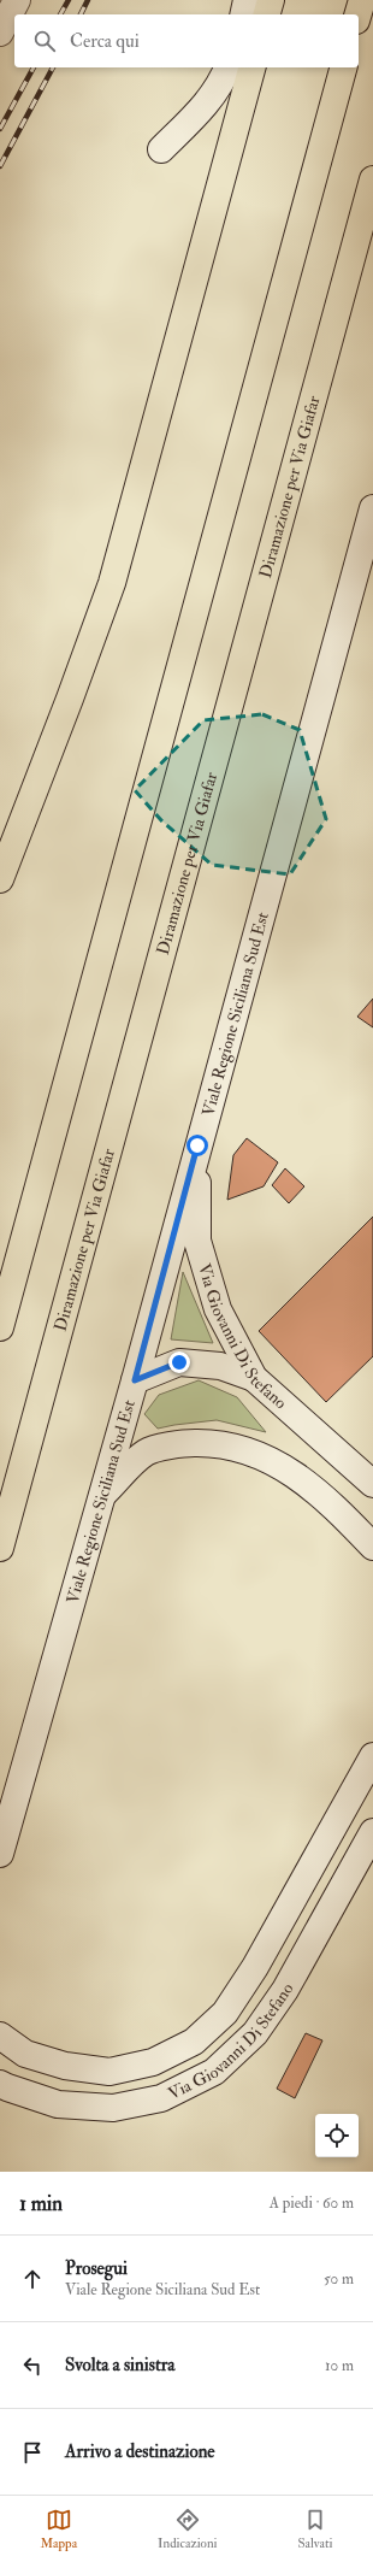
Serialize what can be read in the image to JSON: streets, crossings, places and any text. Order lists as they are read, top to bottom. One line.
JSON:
{"streets":{"highway":["Diramazione per Via Giafar"],"street":["Viale Regione Siciliana Sud Est","Via Giovanni Di Stefano"]},"crossings":[["Viale Regione Siciliana Sud Est","Via Giovanni Di Stefano"]],"page":{"search":"Cerca qui","heading":["1 min","A piedi · 60 m"],"list":[["Prosegui","Viale Regione Siciliana Sud Est","50 m"],["Svolta a sinistra","10 m"],"Arrivo a destinazione"],"nav":["Mappa","Indicazioni","Salvati"]}}
